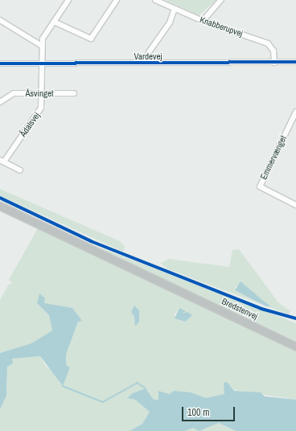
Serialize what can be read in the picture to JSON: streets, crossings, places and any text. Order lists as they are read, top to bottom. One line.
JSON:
{"streets":{"highway":["Bredstenvej"],"street":["Knabberupvej","Vardevej","Åsvinget","Ådalsvej","Emmervænget"]},"crossings":[["Knabberupvej","Vardevej"],["Vardevej","Ådalsvej"],["Åsvinget","Ådalsvej"]],"scale_bar":"100 m"}
